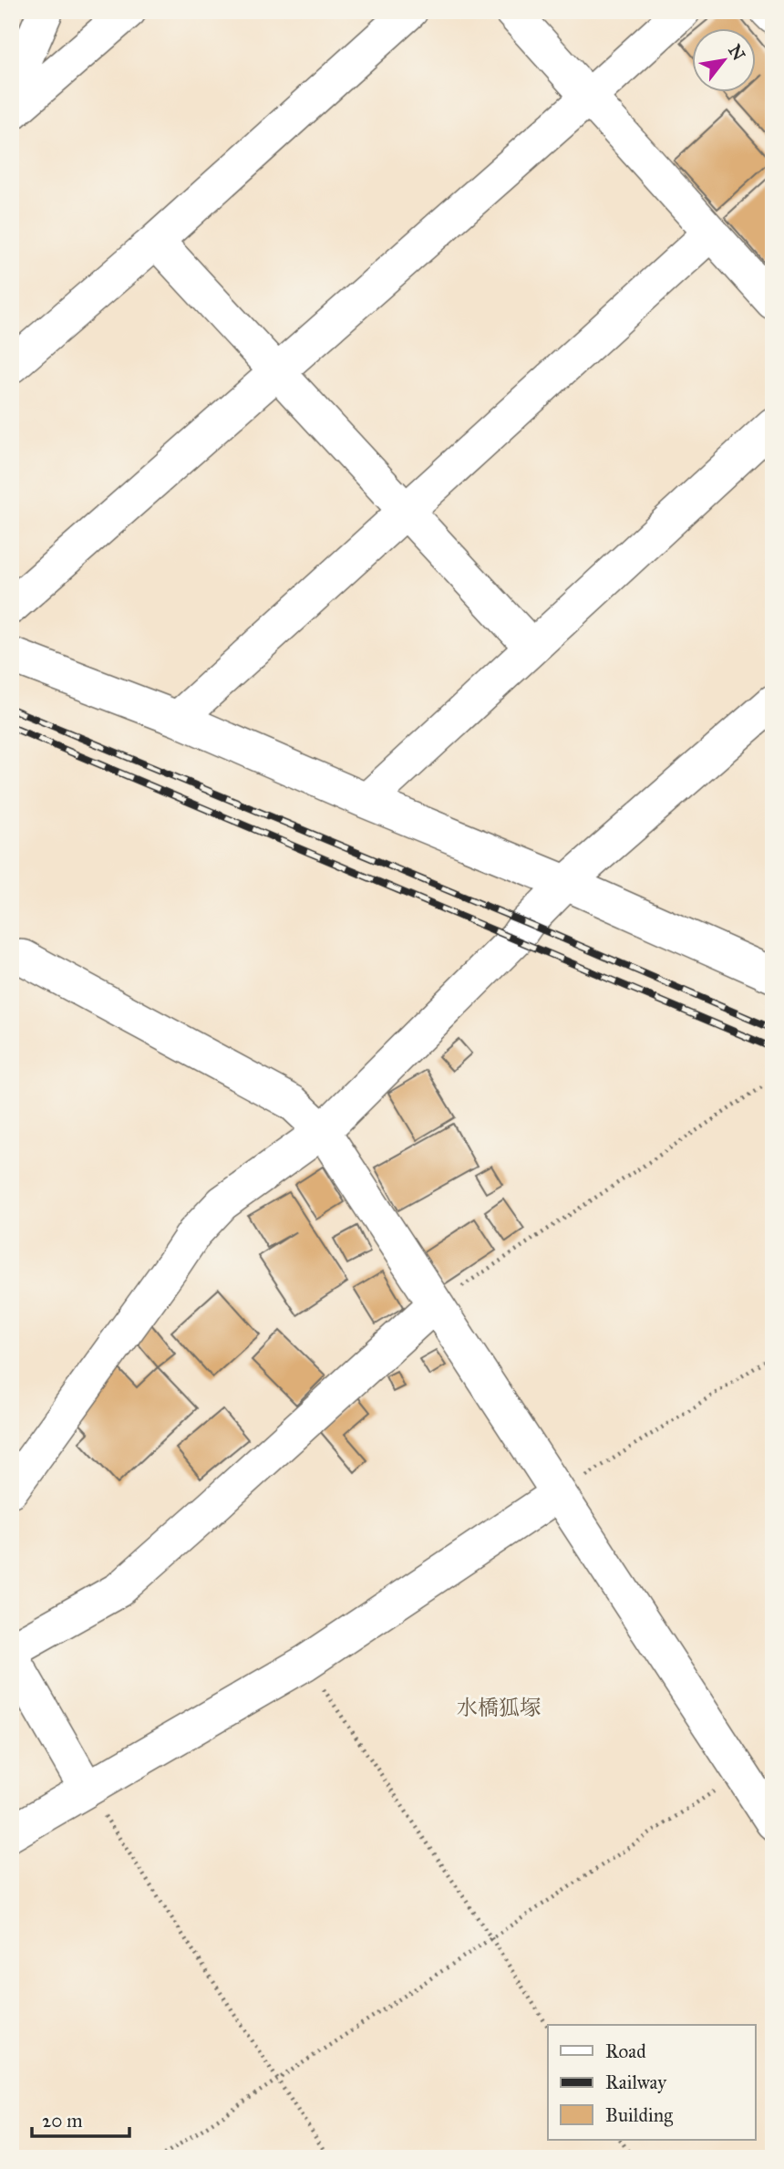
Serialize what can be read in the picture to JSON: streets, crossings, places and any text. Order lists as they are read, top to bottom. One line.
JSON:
{"districts":["水橋狐塚"],"legend":["Road","Railway","Building"],"scale_bar":"20 m","north":"top right"}
